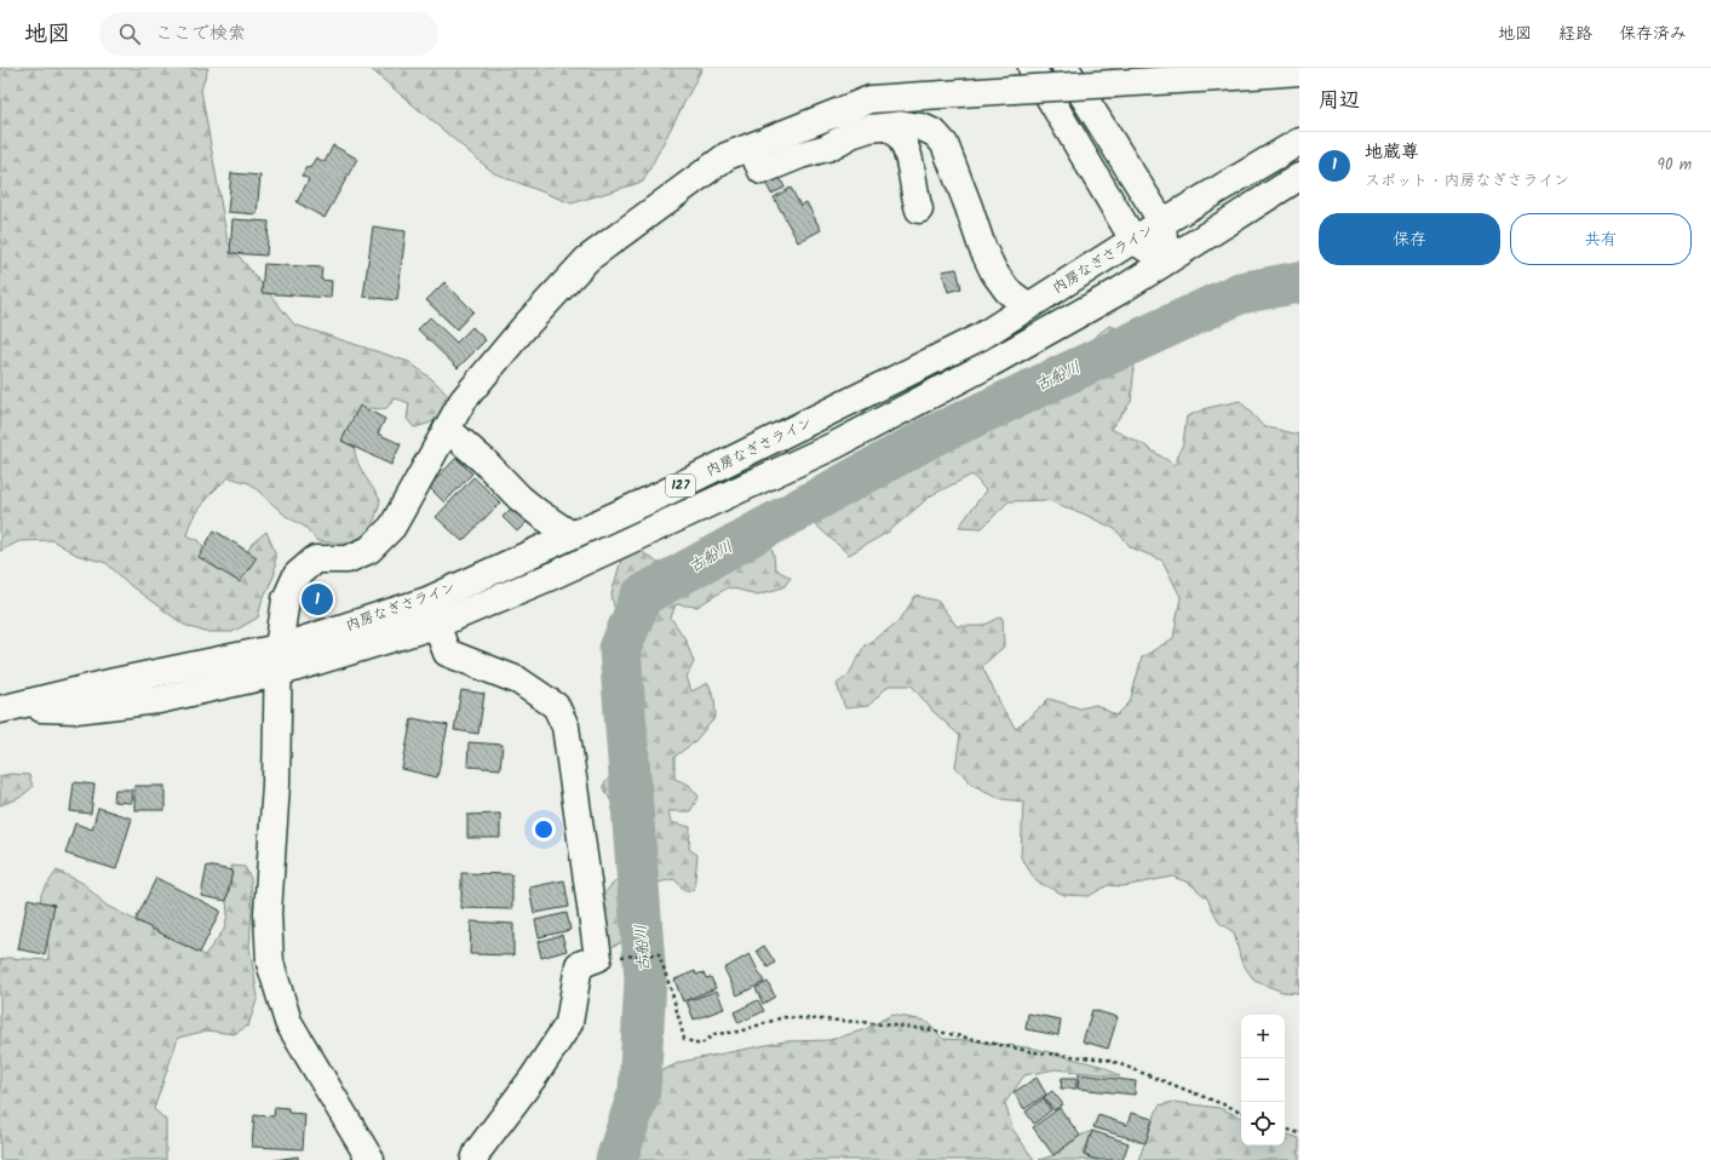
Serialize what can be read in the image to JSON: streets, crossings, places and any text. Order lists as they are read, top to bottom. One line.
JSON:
{"streets":{"main road":["内房なぎさライン","127"]},"water":["古船川"],"page":{"header":"地図","search":"ここで検索","nav":["地図","経路","保存済み"],"heading":"周辺","list":[{"mark":"1","name":"地蔵尊","note":"スポット · 内房なぎさライン","value":"90 m"}],"buttons":["保存","共有"],"pins":"1","map_buttons":["+","−"]}}
